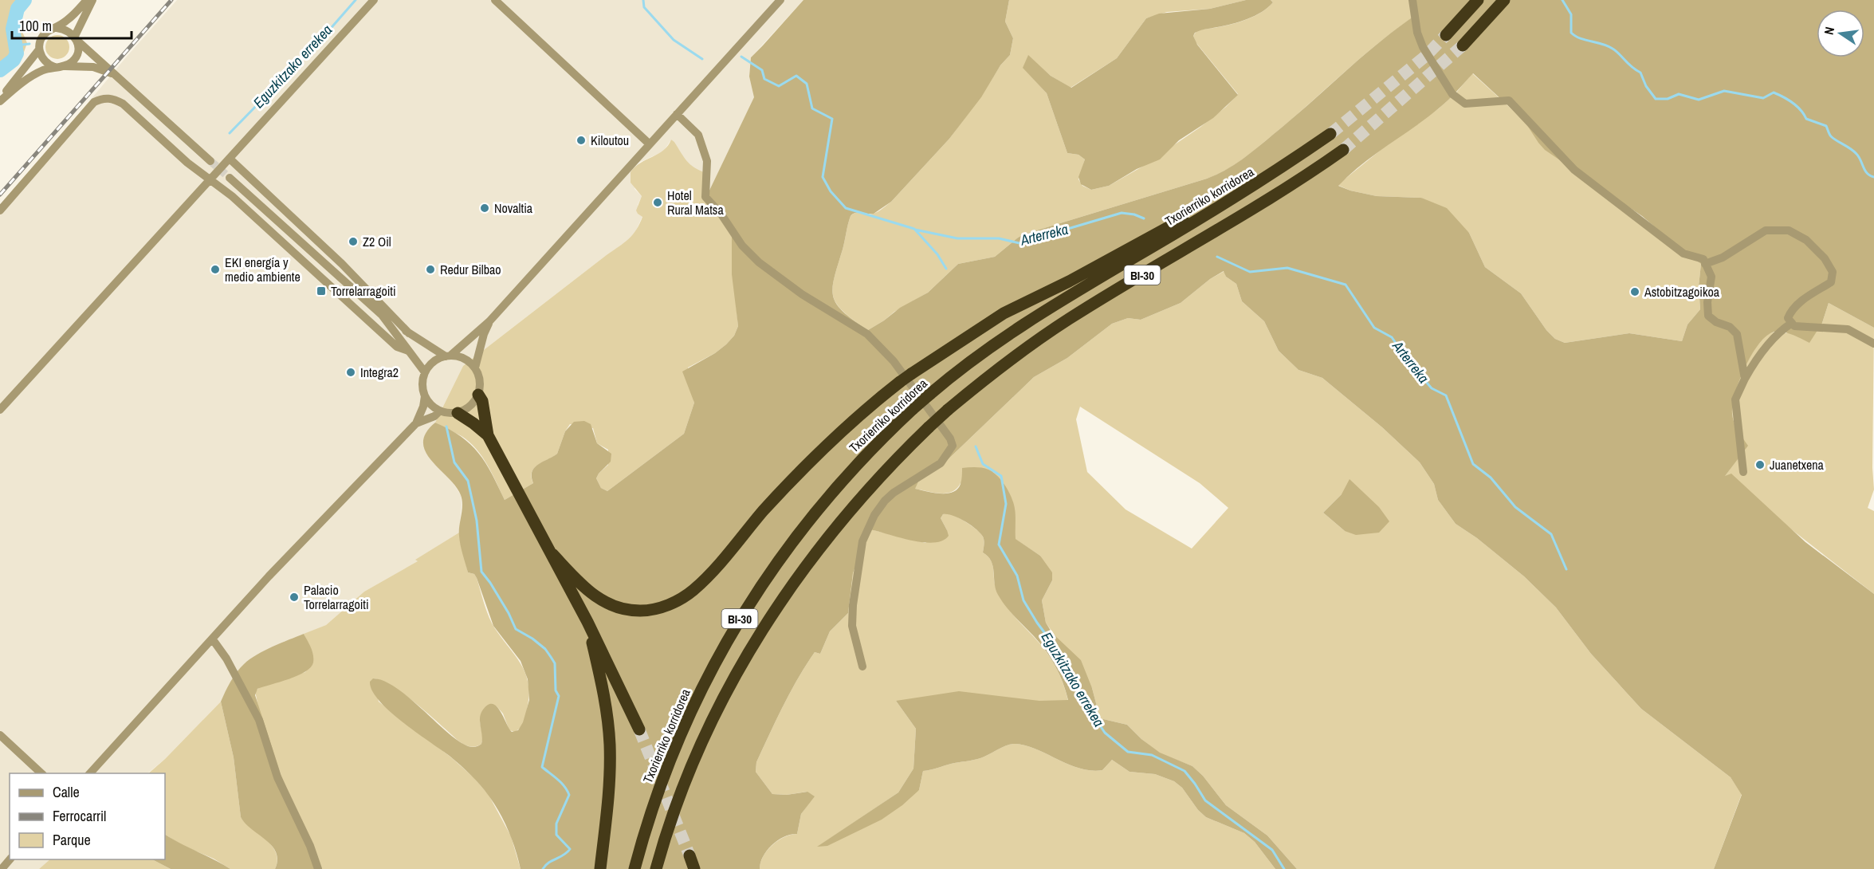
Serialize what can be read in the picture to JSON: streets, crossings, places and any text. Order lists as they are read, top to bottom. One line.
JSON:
{"streets":{"highway":["Txorierriko korridorea","BI-30"]},"water":["Eguzkitzako errekea","Arterreka"],"places":{"other":["Kiloutou","Hotel Rural Matsa","Novaltia","Z2 Oil","EKI energía y medio ambiente","Redur Bilbao","Astobitzagoikoa","Integra2","Juanetxena","Palacio Torrelarragoiti"],"transit":["Torrelarragoiti"]},"legend":["Calle","Ferrocarril","Parque"],"scale_bar":"100 m","north":"left"}
